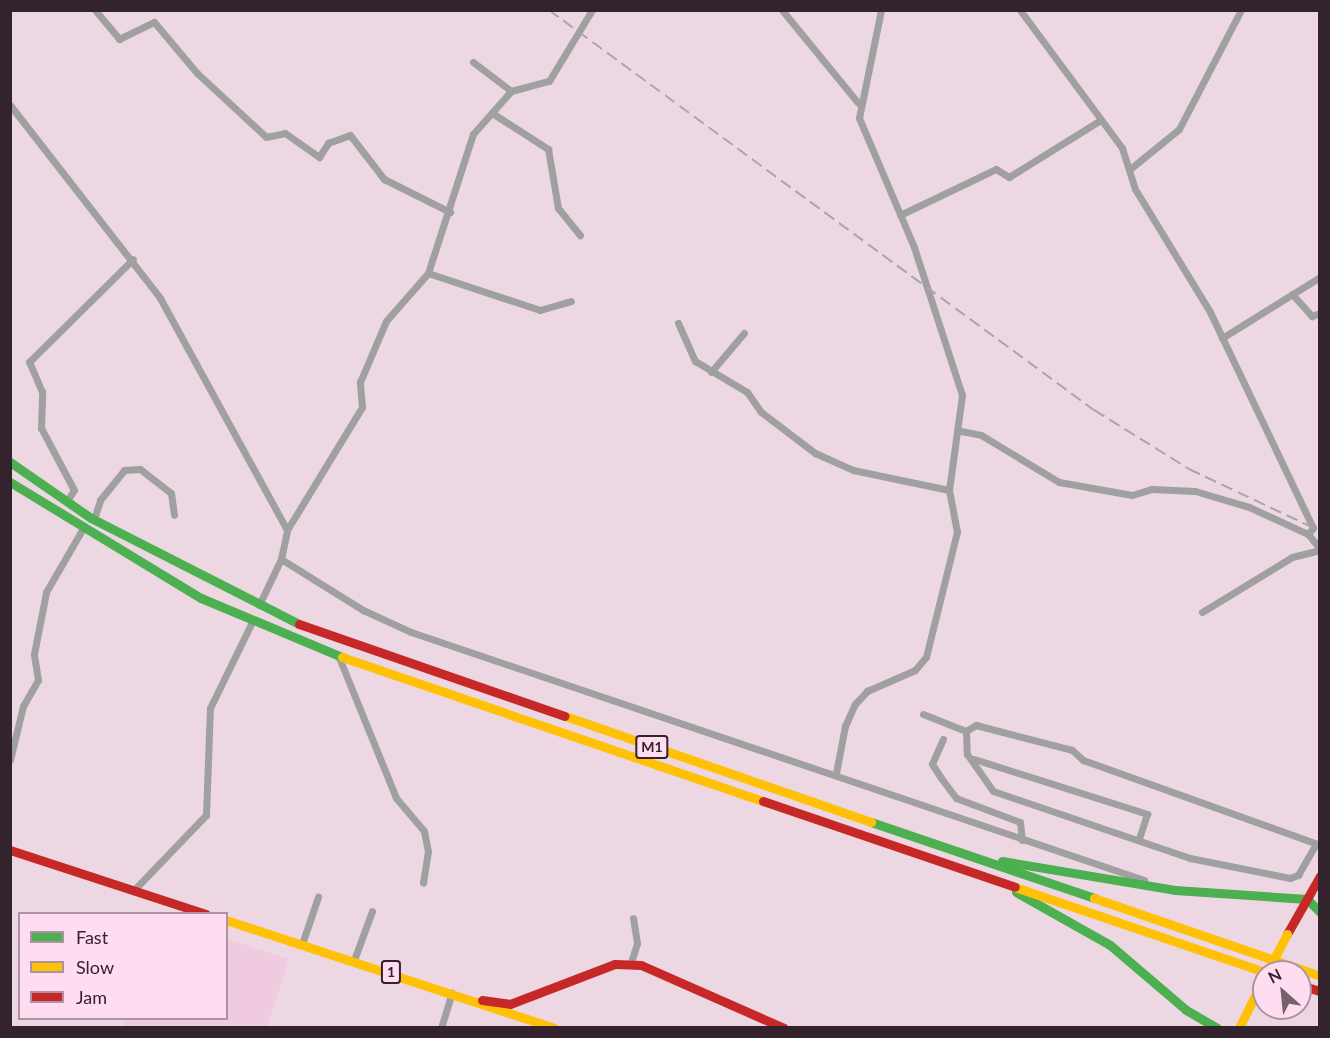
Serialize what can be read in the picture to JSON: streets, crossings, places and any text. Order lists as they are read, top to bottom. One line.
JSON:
{"streets":{"main road":["M1","1"]},"legend":["Fast","Slow","Jam"],"north":"top left"}
